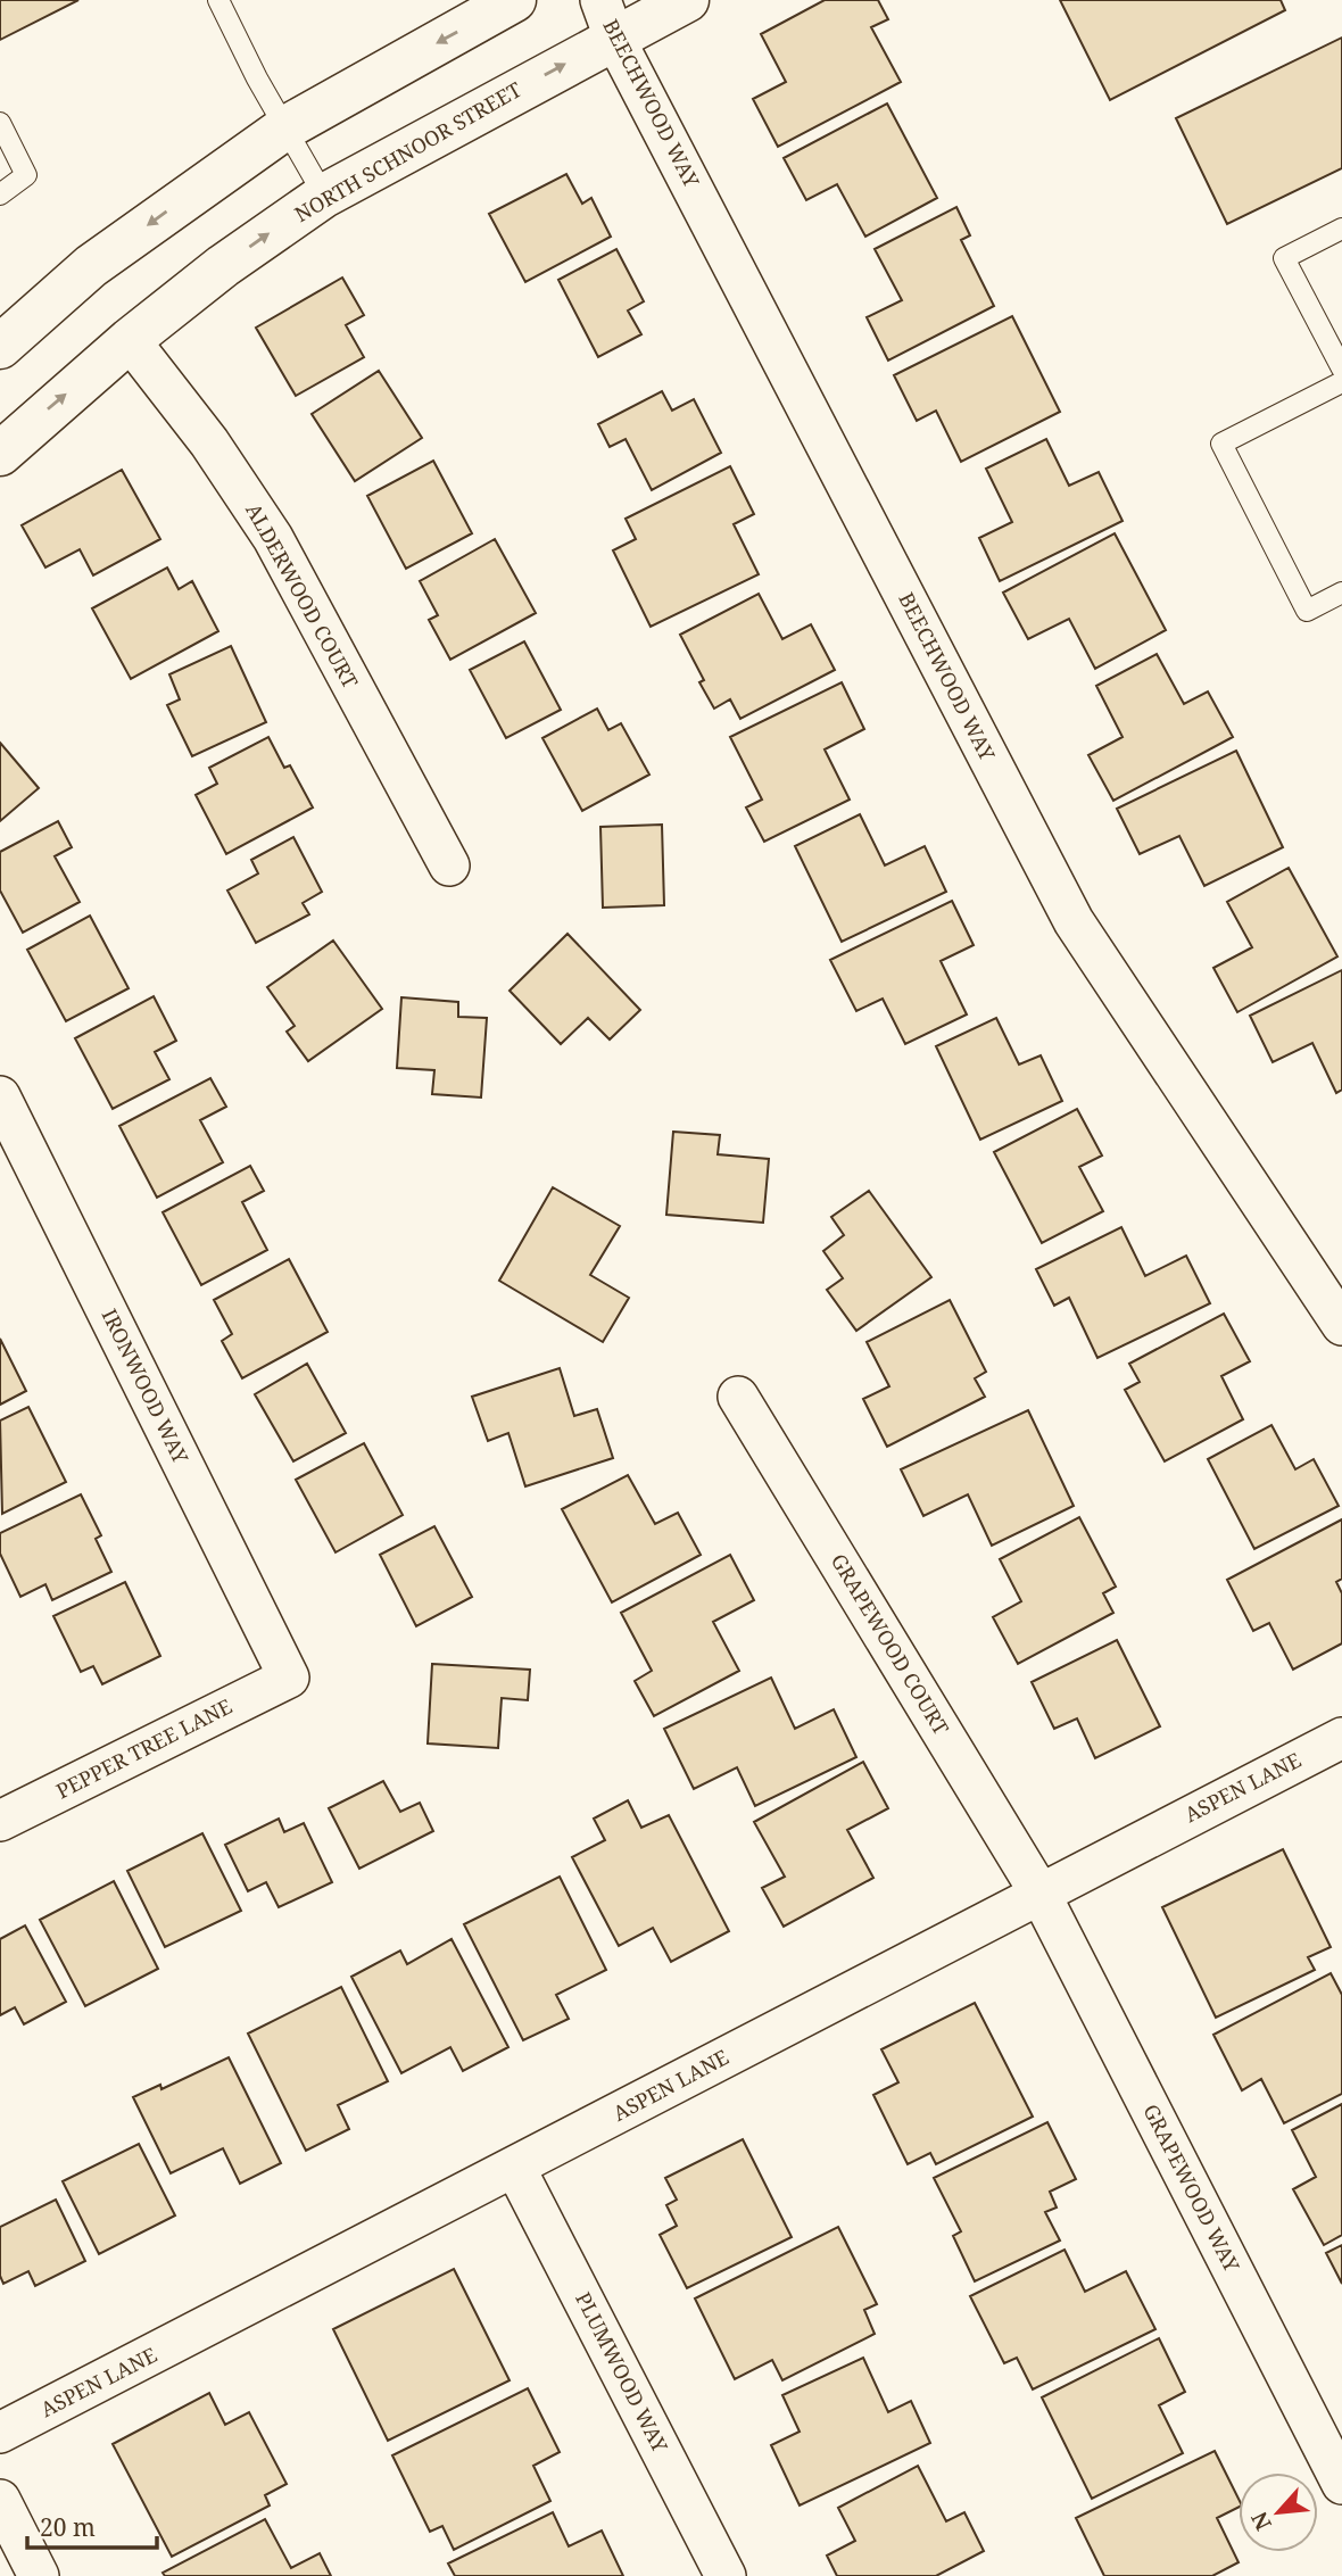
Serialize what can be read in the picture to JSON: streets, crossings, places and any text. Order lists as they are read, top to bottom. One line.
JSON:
{"streets":{"street":["BEECHWOOD WAY","NORTH SCHNOOR STREET","ALDERWOOD COURT","IRONWOOD WAY","GRAPEWOOD COURT","PEPPER TREE LANE","ASPEN LANE","GRAPEWOOD WAY","PLUMWOOD WAY"]},"crossings":[["BEECHWOOD WAY","NORTH SCHNOOR STREET"],["NORTH SCHNOOR STREET","ALDERWOOD COURT"],["IRONWOOD WAY","PEPPER TREE LANE"],["GRAPEWOOD COURT","ASPEN LANE"],["GRAPEWOOD COURT","GRAPEWOOD WAY"],["ASPEN LANE","GRAPEWOOD WAY"],["ASPEN LANE","PLUMWOOD WAY"]],"scale_bar":"20 m","north":"bottom left"}
